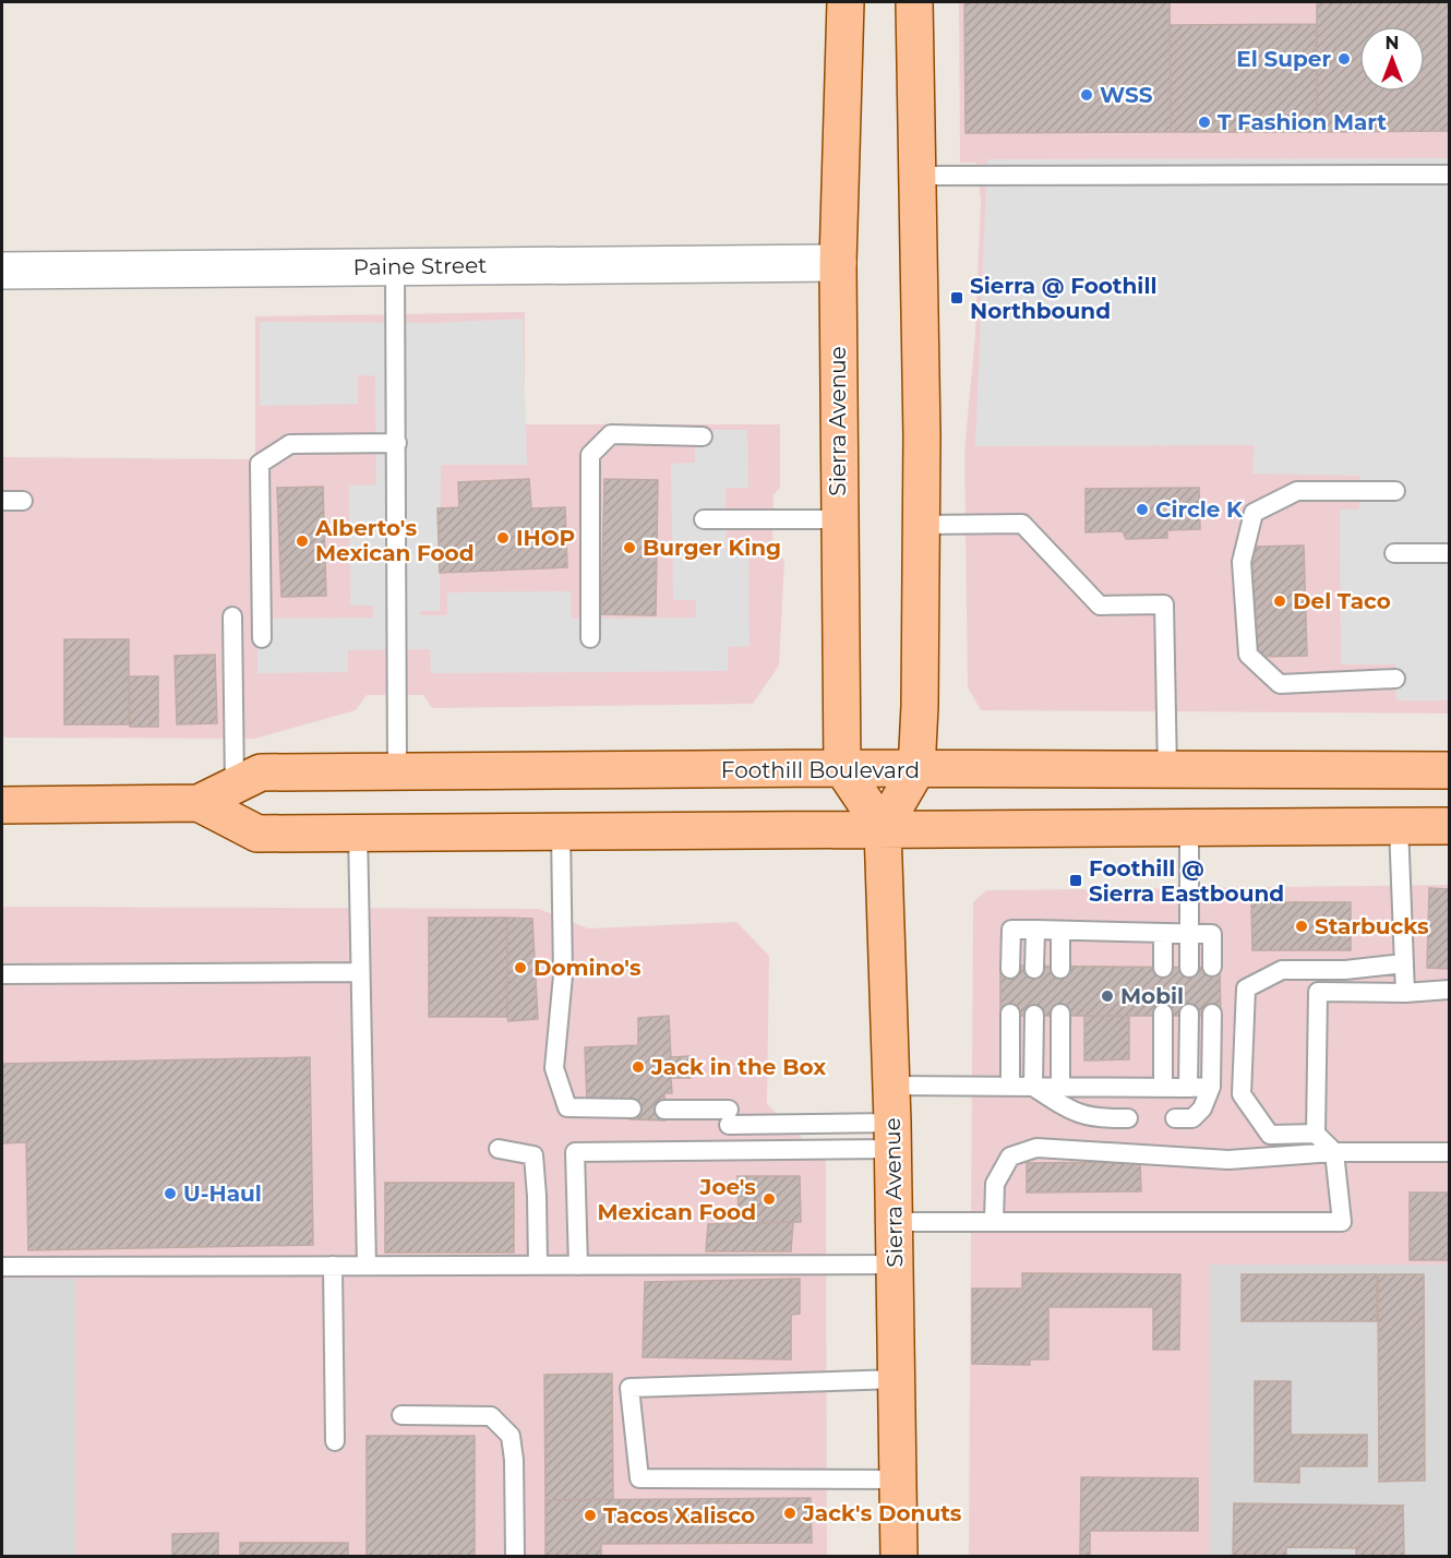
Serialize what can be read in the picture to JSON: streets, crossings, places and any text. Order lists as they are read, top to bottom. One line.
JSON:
{"streets":{"main road":["Sierra Avenue","Foothill Boulevard"],"street":["Paine Street"]},"crossings":[["Paine Street","Sierra Avenue"],["Sierra Avenue","Foothill Boulevard"]],"places":{"other":["El Super","WSS","T Fashion Mart","Circle K","IHOP","Alberto's Mexican Food","Burger King","Del Taco","Starbucks","Domino's","Mobil","Jack in the Box","U-Haul","Joe's Mexican Food","Jack's Donuts","Tacos Xalisco"],"transit":["Sierra @ Foothill Northbound","Foothill @ Sierra Eastbound"]},"north":"top"}
